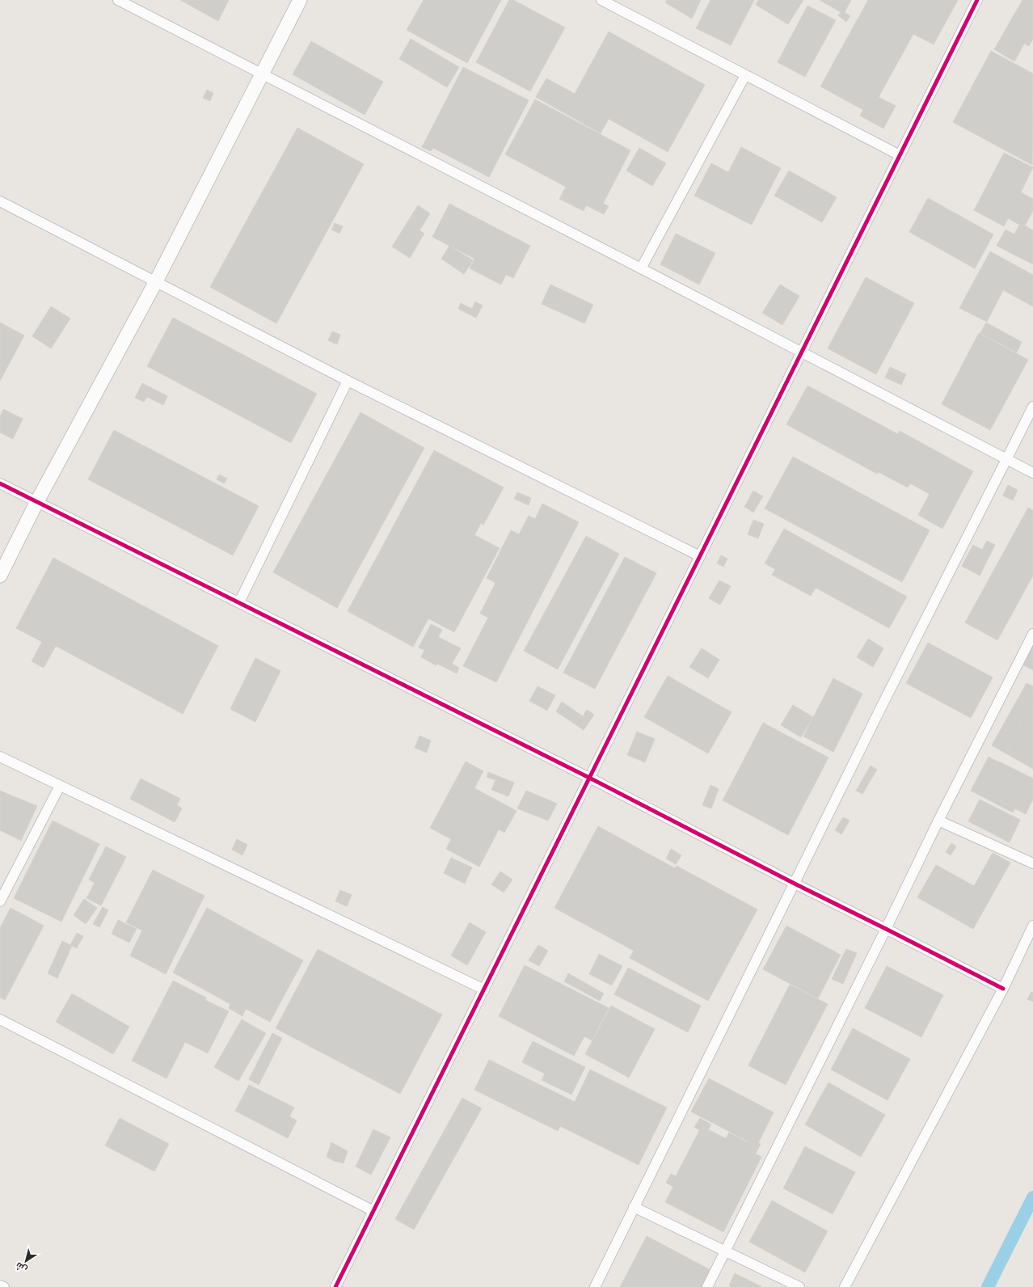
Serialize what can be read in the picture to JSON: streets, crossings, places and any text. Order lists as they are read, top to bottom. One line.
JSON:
{"north":"bottom left"}
